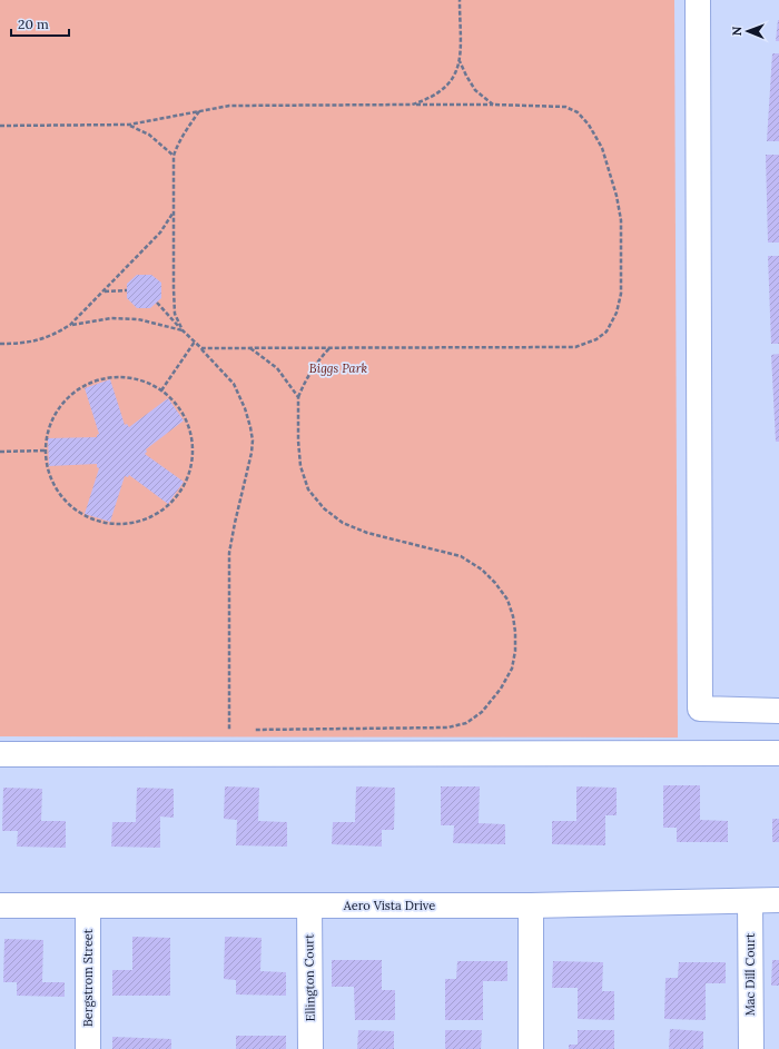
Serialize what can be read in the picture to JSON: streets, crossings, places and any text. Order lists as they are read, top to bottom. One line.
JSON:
{"streets":{"street":["Aero Vista Drive","Mac Dill Court","Bergstrom Street","Ellington Court"]},"crossings":[["Aero Vista Drive","Mac Dill Court"],["Aero Vista Drive","Bergstrom Street"],["Aero Vista Drive","Ellington Court"]],"parks":["Biggs Park"],"scale_bar":"20 m","north":"left"}
